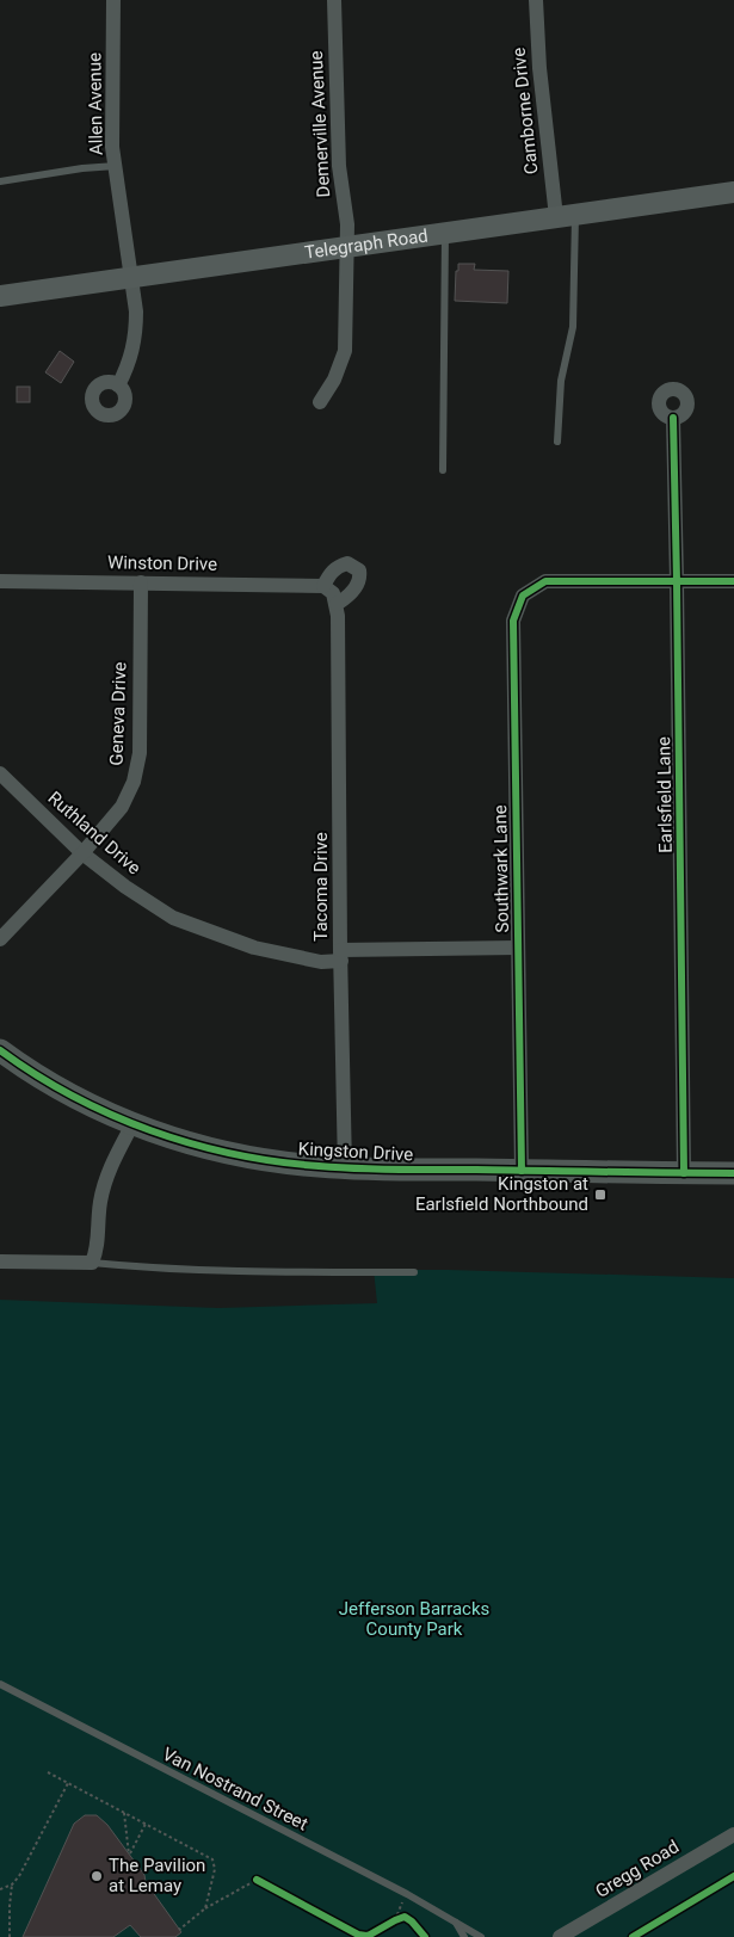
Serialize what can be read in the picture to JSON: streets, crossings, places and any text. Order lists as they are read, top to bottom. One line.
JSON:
{"streets":{"main road":["Telegraph Road","Kingston Drive"],"street":["Allen Avenue","Camborne Drive","Demerville Avenue","Winston Drive","Geneva Drive","Earlsfield Lane","Ruthland Drive","Southwark Lane","Tacoma Drive","Gregg Road"],"lane":["Van Nostrand Street"]},"crossings":[["Allen Avenue","Telegraph Road"],["Camborne Drive","Telegraph Road"],["Demerville Avenue","Telegraph Road"],["Winston Drive","Geneva Drive"],["Geneva Drive","Ruthland Drive"],["Earlsfield Lane","Southwark Lane"],["Earlsfield Lane","Kingston Drive"],["Ruthland Drive","Southwark Lane"],["Ruthland Drive","Tacoma Drive"],["Southwark Lane","Kingston Drive"],["Tacoma Drive","Kingston Drive"]],"parks":["Jefferson Barracks County Park"],"places":{"transit":["Kingston at Earlsfield Northbound"],"other":["The Pavilion at Lemay"]}}
